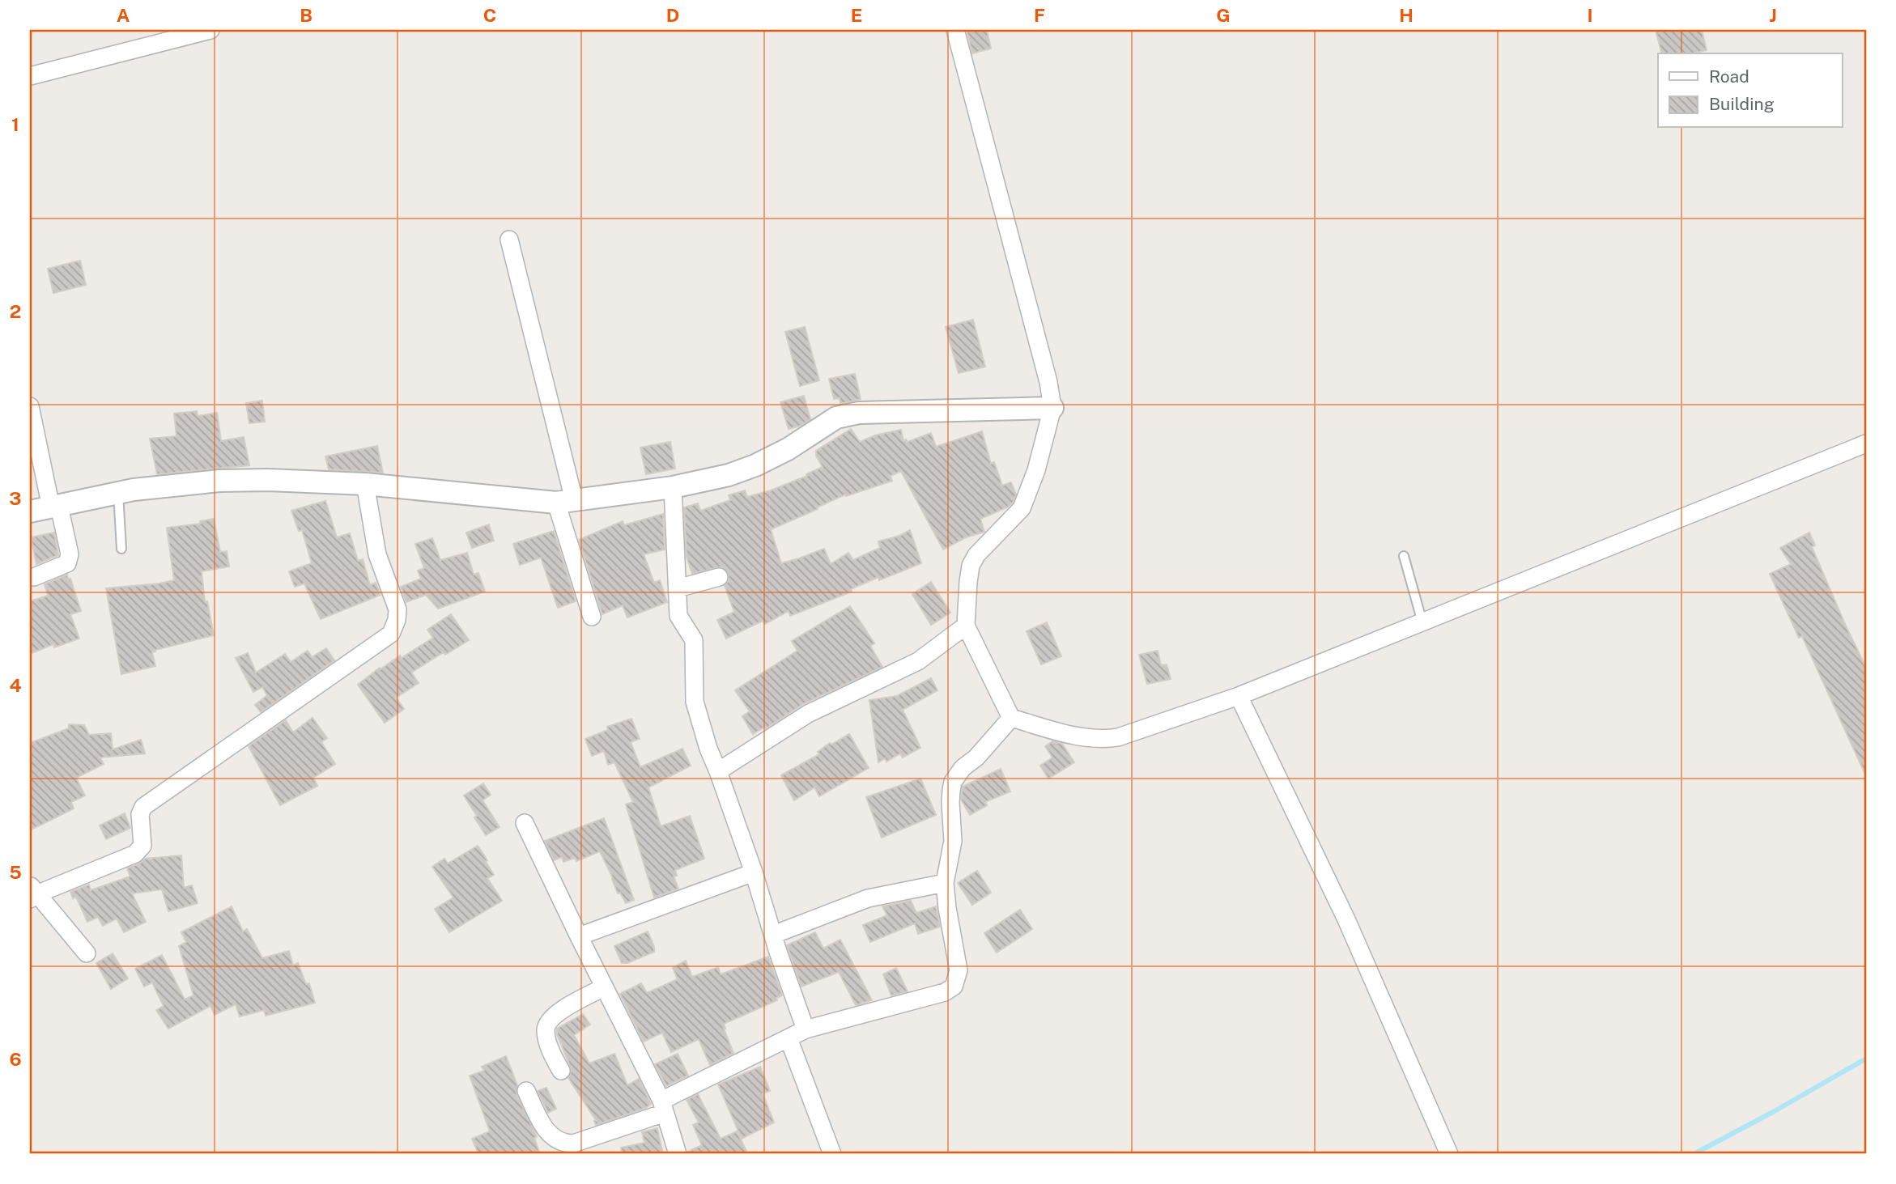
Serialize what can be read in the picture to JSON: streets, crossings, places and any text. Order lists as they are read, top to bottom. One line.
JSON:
{"legend":["Road","Building"],"grid":{"columns":["A","B","C","D","E","F","G","H","I","J"],"rows":["1","2","3","4","5","6"]}}
